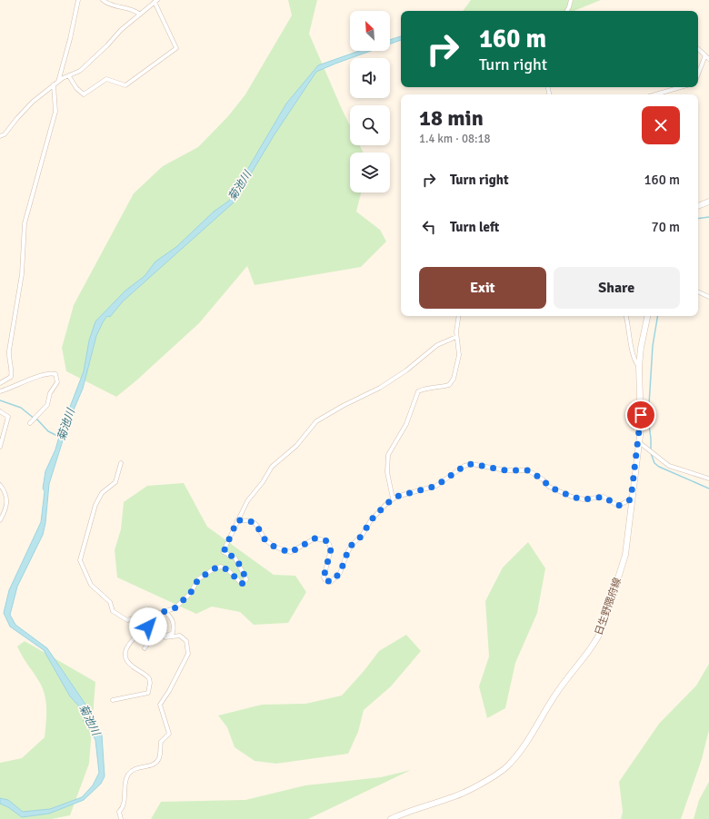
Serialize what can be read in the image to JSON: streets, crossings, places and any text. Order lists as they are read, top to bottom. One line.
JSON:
{"streets":{"main road":["日生野隈府線"]},"water":["菊池川"],"north":"top left","page":{"turn":["160 m","Turn right"],"heading":["18 min","1.4 km · 08:18"],"list":[{"name":"Turn right","value":"160 m"},{"name":"Turn left","value":"70 m"}],"buttons":["Exit","Share"]}}
